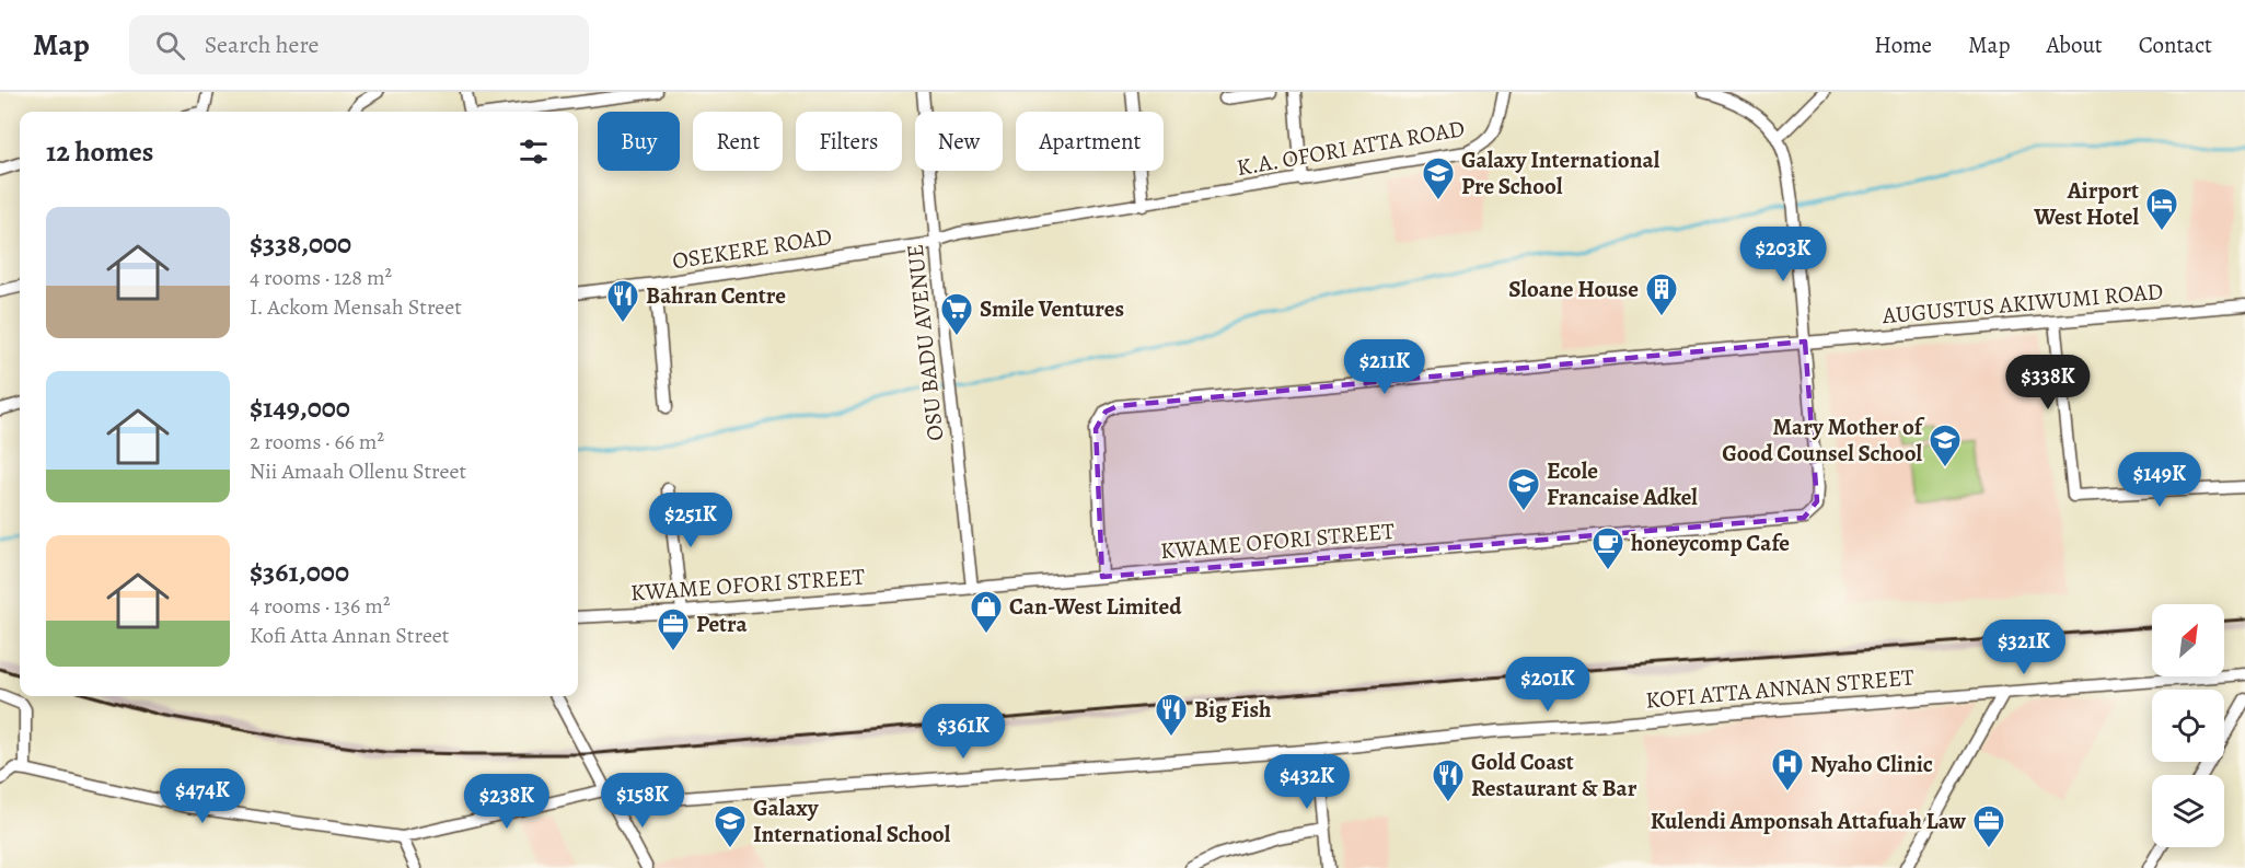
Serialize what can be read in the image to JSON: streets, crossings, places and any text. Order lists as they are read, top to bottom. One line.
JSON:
{"streets":{"street":["K.A. OFORI ATTA ROAD","OSEKERE ROAD","AUGUSTUS AKIWUMI ROAD","OSU BADU AVENUE","KWAME OFORI STREET","KOFI ATTA ANNAN STREET"]},"crossings":[["K.A. OFORI ATTA ROAD","OSEKERE ROAD"],["K.A. OFORI ATTA ROAD","OSU BADU AVENUE"],["OSEKERE ROAD","OSU BADU AVENUE"],["AUGUSTUS AKIWUMI ROAD","KWAME OFORI STREET"],["OSU BADU AVENUE","KWAME OFORI STREET"]],"places":{"school or university":["Galaxy International Pre School","Mary Mother of Good Counsel School","Ecole Francaise Adkel","Galaxy International School"],"hotel":["Airport West Hotel"],"building":["Sloane House"],"restaurant":["Bahran Centre","Big Fish","Gold Coast Restaurant & Bar"],"supermarket":["Smile Ventures"],"cafe":["honeycomp Cafe"],"shop":["Can-West Limited"],"office":["Petra","Kulendi Amponsah Attafuah Law"],"hospital":["Nyaho Clinic"]},"north":"top right","page":{"header":"Map","search":"Search here","nav":["Home","Map","About","Contact"],"chip":["Buy","Rent","Filters","New","Apartment"],"heading":"12 homes","list":[{"name":"$338,000","note":"4 rooms · 128 m² · I. Ackom Mensah Street"},{"name":"$149,000","note":"2 rooms · 66 m² · Nii Amaah Ollenu Street"},{"name":"$361,000","note":"4 rooms · 136 m² · Kofi Atta Annan Street"}],"price":["$203K","$211K","$338K","$149K","$251K","$321K","$201K","$361K","$432K","$474K","$158K","$238K"]}}
